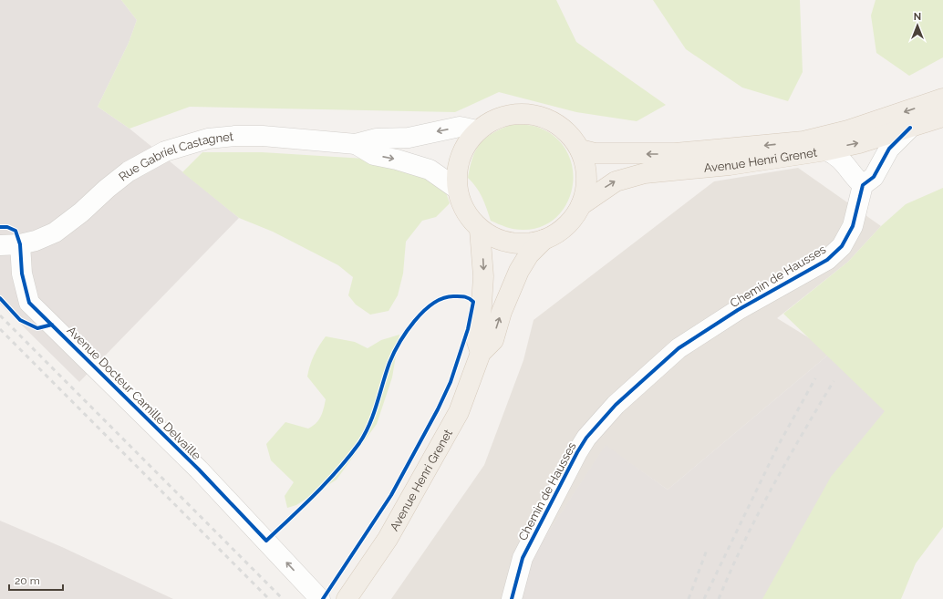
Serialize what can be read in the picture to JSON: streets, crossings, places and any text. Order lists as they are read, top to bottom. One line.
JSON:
{"streets":{"main road":["Avenue Henri Grenet"],"street":["Rue Gabriel Castagnet","Chemin de Hausses","Avenue Docteur Camille Delvaille"]},"crossings":[["Rue Gabriel Castagnet","Avenue Henri Grenet"],["Rue Gabriel Castagnet","Avenue Docteur Camille Delvaille"]],"one_way":["Avenue Docteur Camille Delvaille"],"scale_bar":"20 m","north":"top"}
